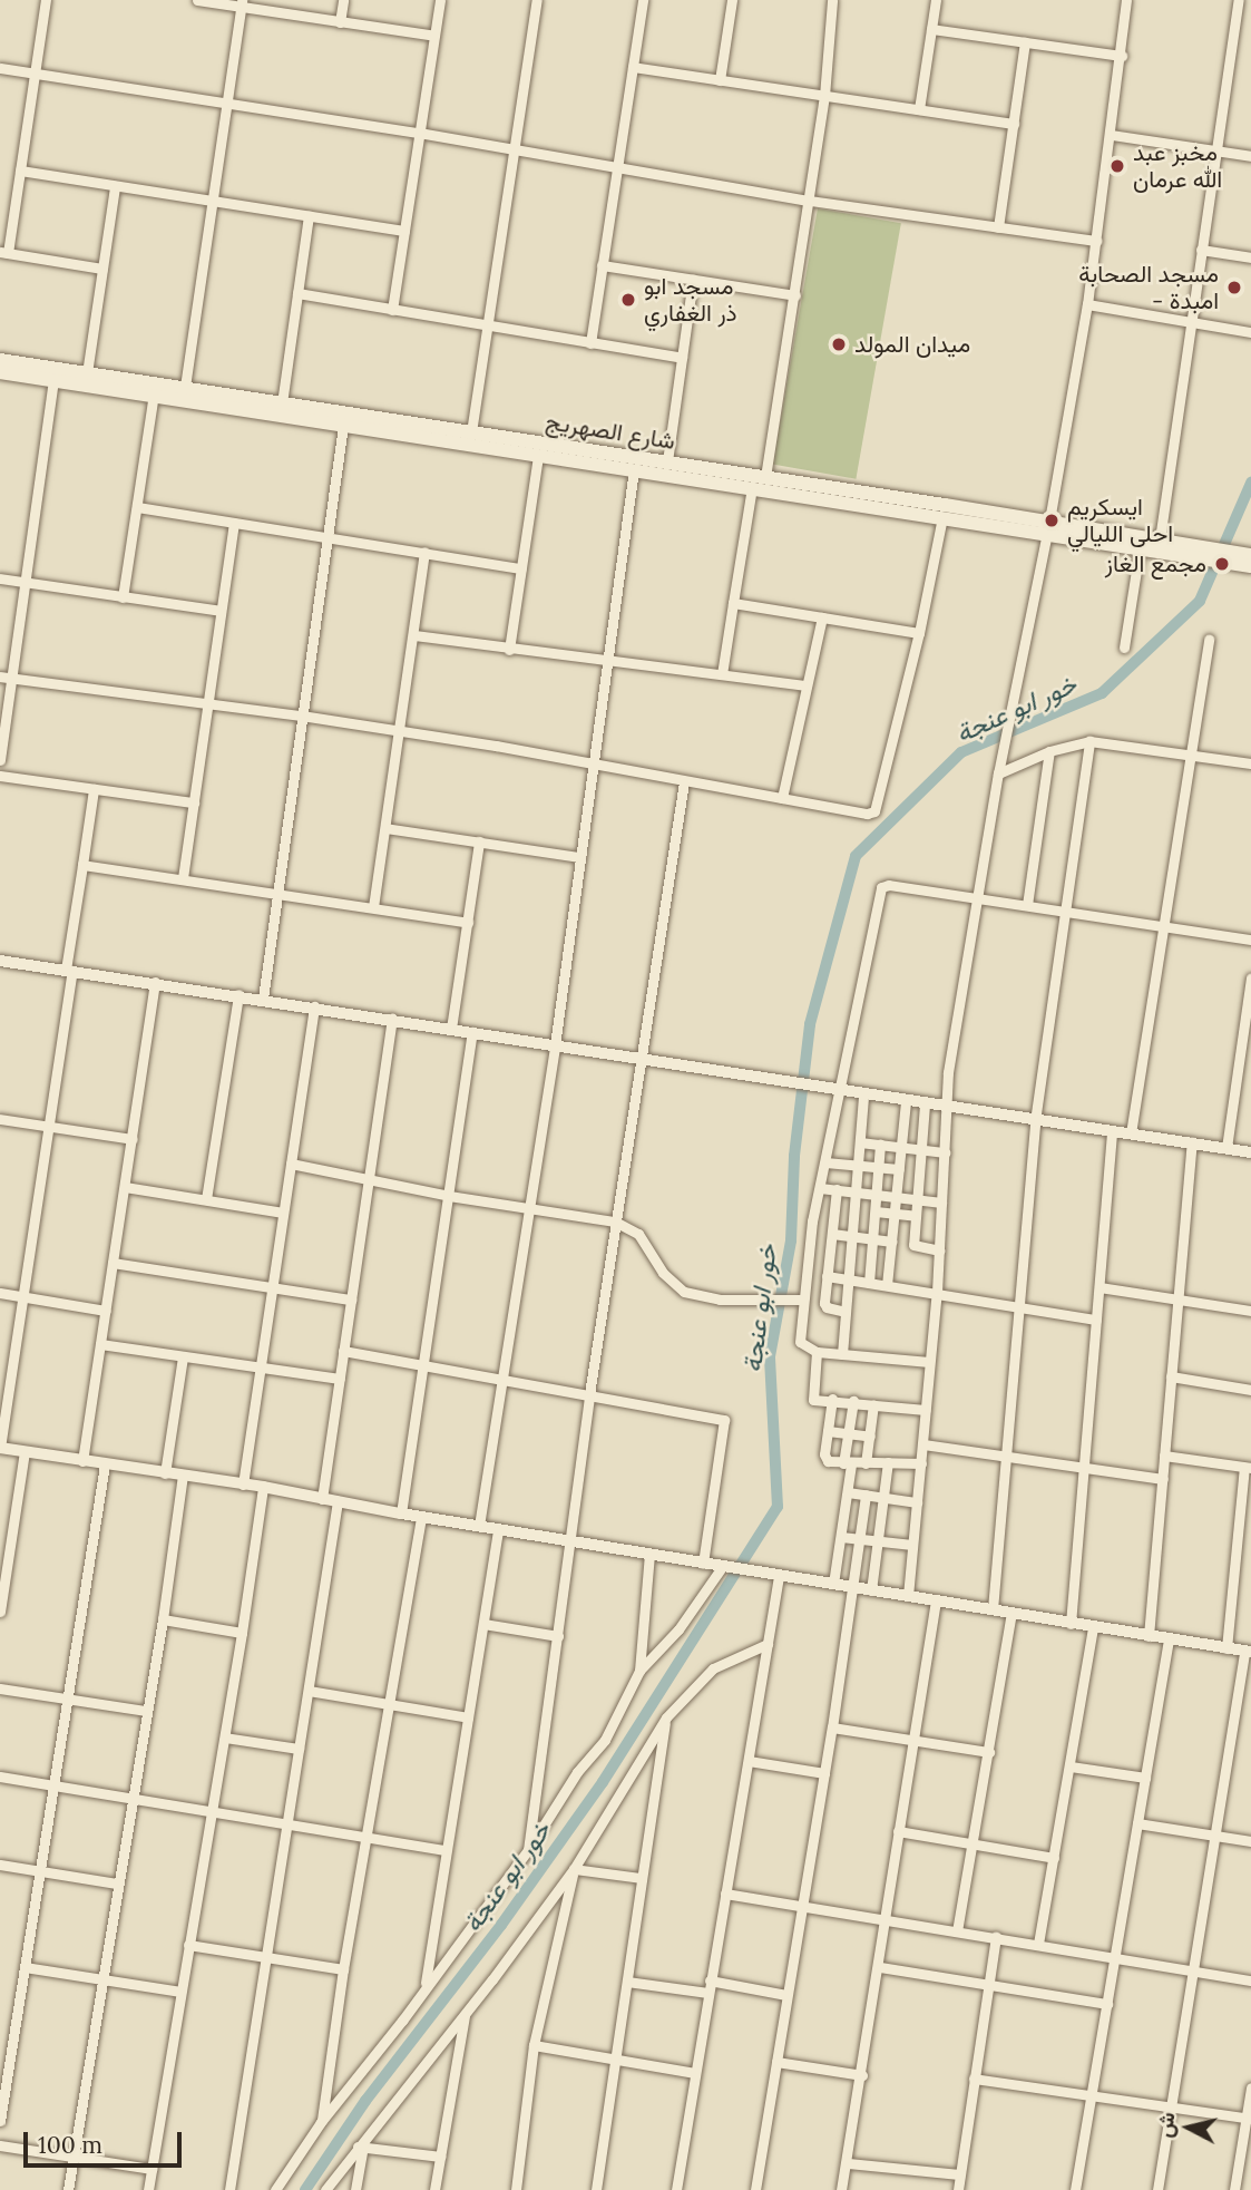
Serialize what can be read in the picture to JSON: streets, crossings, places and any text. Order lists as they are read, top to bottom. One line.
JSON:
{"streets":{"main road":["شارع الصهريج"]},"water":["خور ابو عنجة"],"places":["مخبز عبد الله عرمان","مسجد الصحابة - امبدة","مسجد ابو ذر الغفاري","ميدان المولد","ايسكريم احلى الليالي","مجمع الغاز"],"scale_bar":"100 m","north":"left"}
